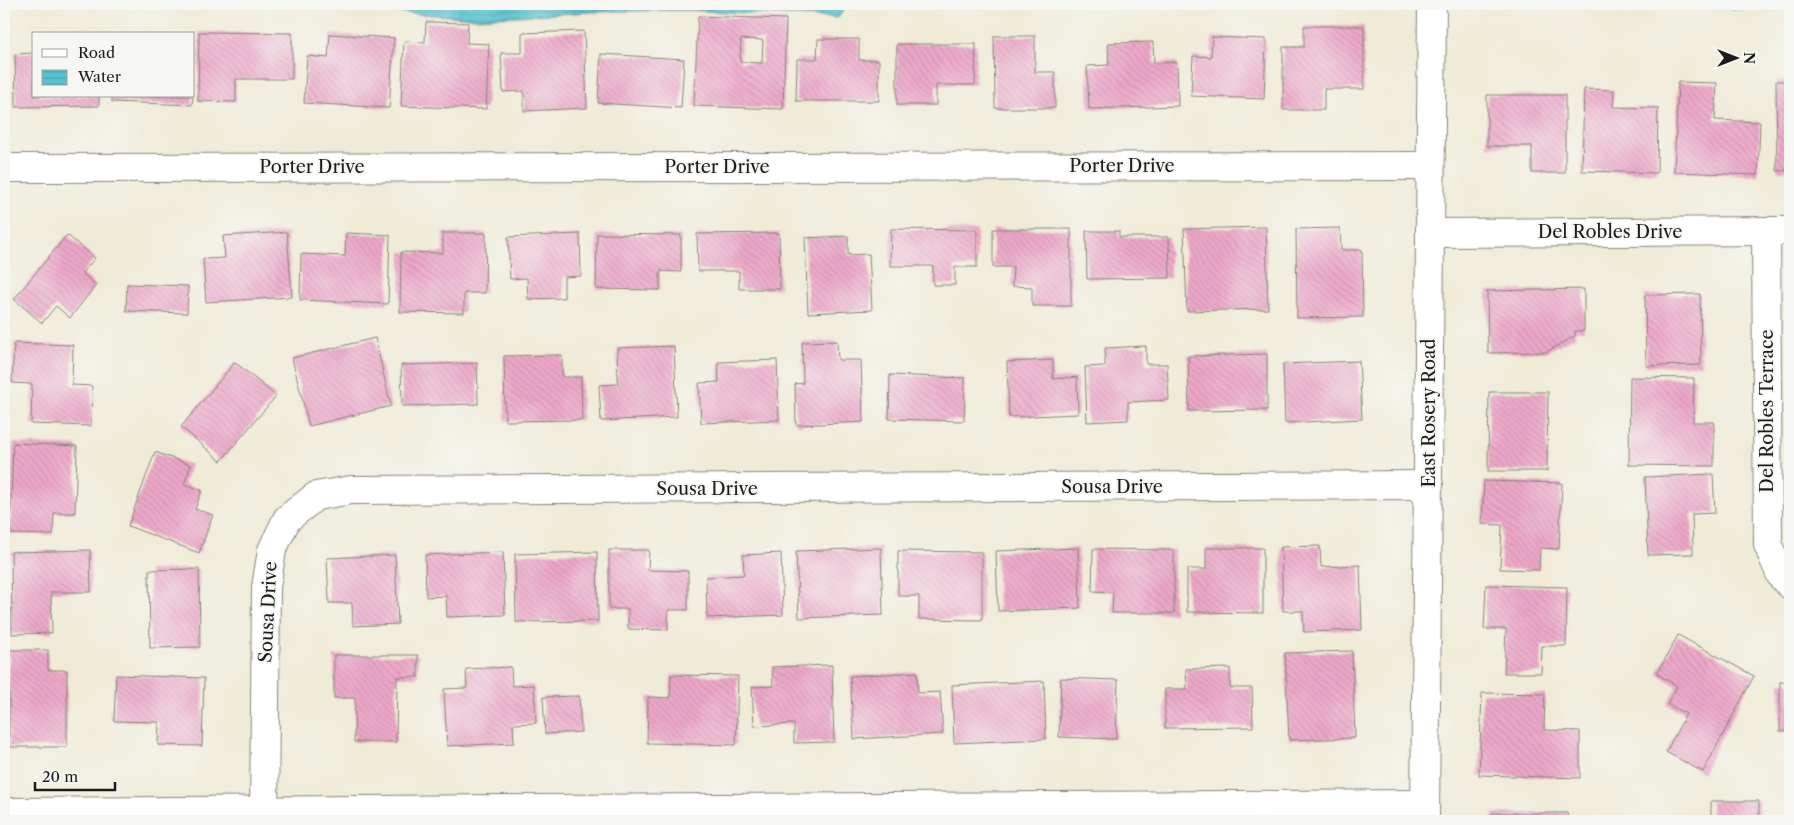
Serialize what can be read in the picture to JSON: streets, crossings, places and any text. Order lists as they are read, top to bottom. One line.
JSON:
{"streets":{"street":["Porter Drive","Del Robles Drive","Del Robles Terrace","East Rosery Road","Sousa Drive"]},"crossings":[["Porter Drive","East Rosery Road"],["Del Robles Drive","Del Robles Terrace"],["Del Robles Drive","East Rosery Road"],["East Rosery Road","Sousa Drive"]],"legend":["Road","Water"],"scale_bar":"20 m","north":"right"}
